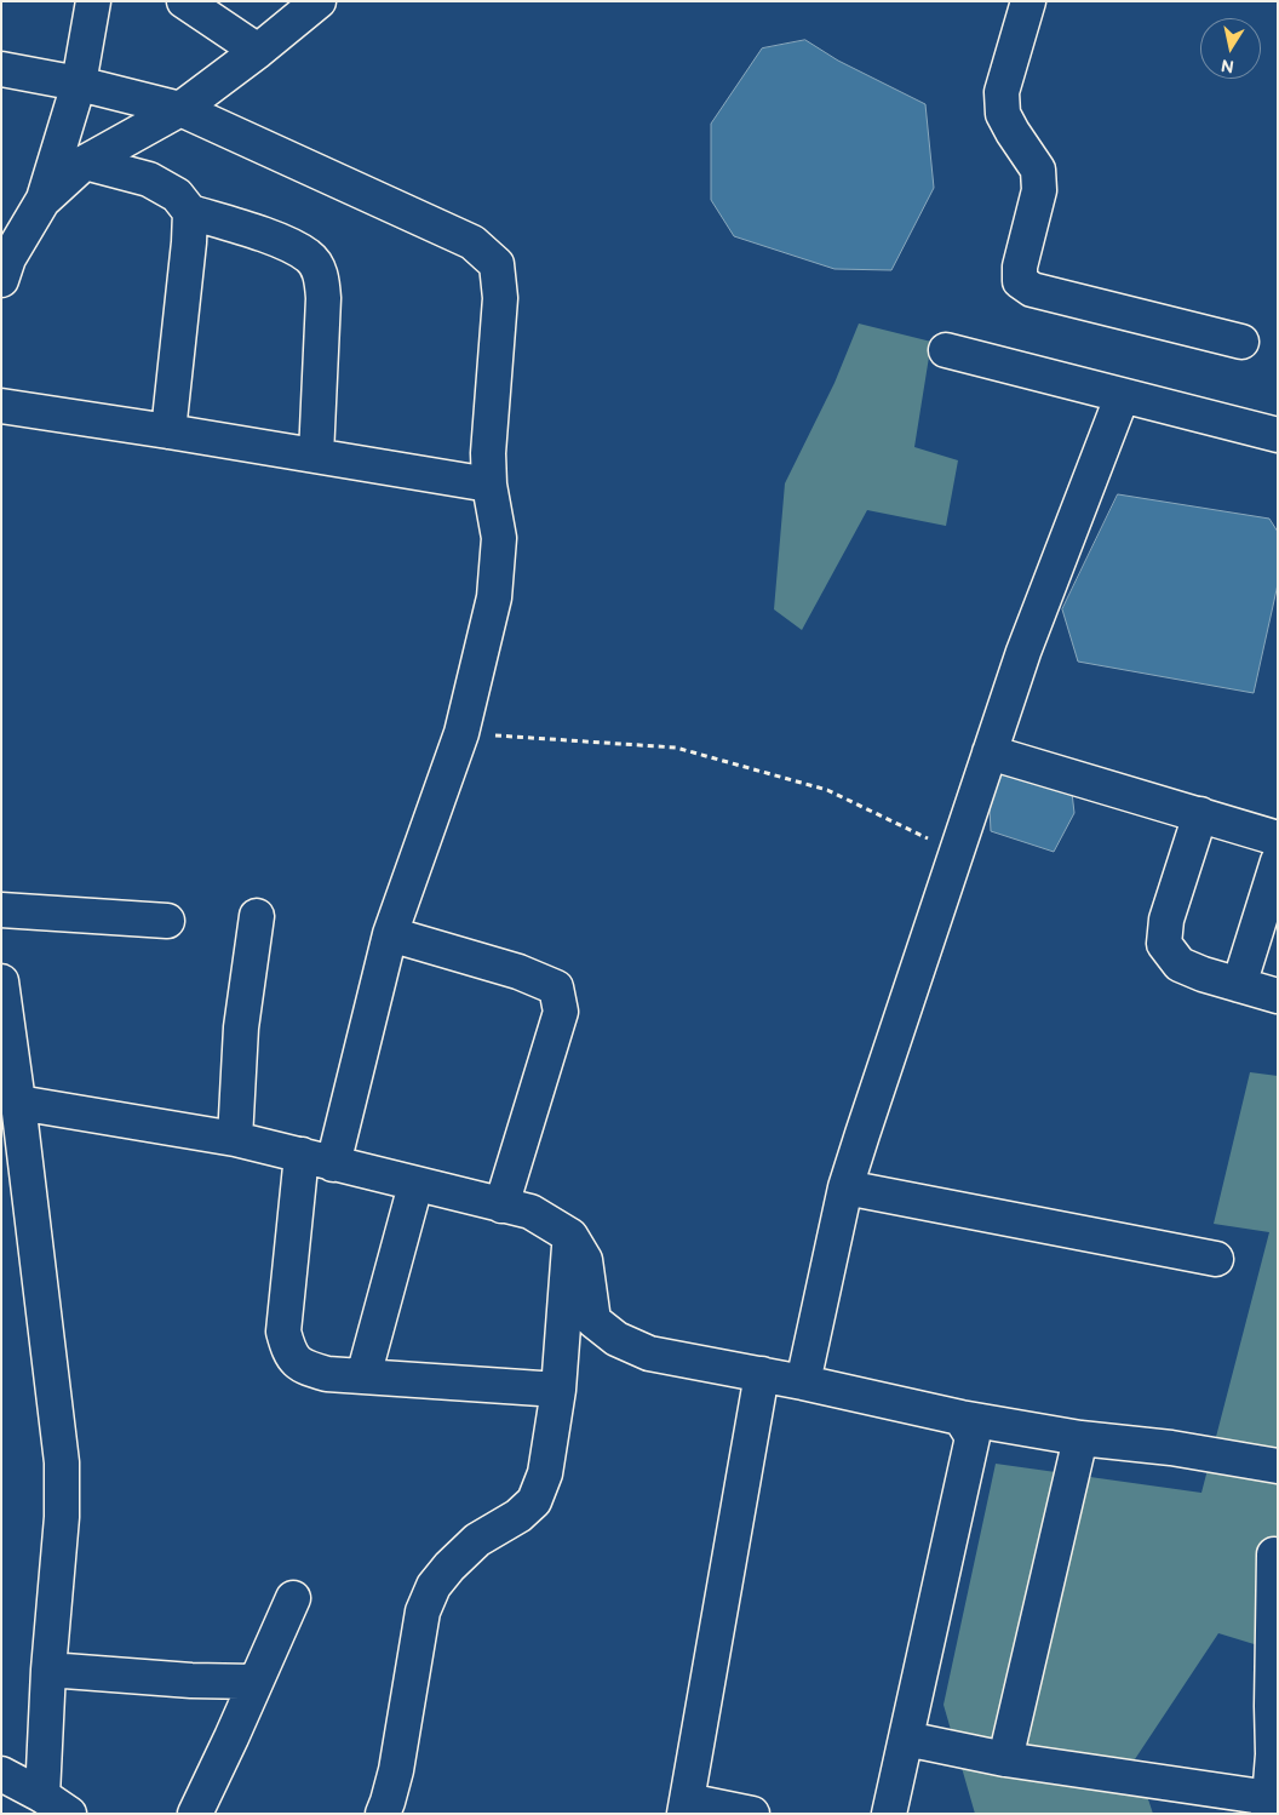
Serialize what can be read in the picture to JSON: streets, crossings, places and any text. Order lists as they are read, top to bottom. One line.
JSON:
{"north":"bottom"}
